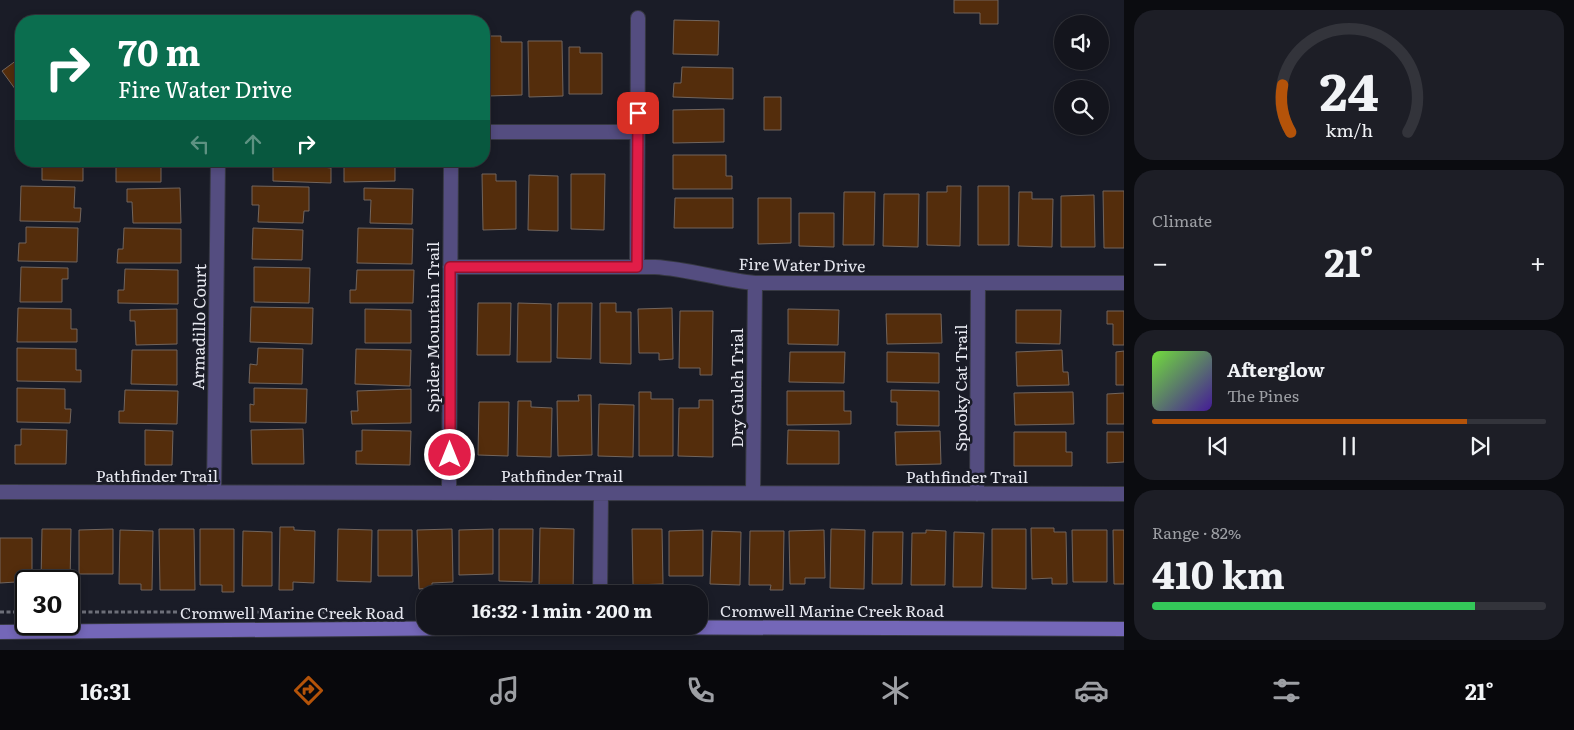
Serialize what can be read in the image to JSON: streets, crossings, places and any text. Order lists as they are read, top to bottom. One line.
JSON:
{"streets":{"main road":["Cromwell Marine Creek Road"],"street":["Fire Water Drive","Armadillo Court","Spider Mountain Trail","Dry Gulch Trial","Spooky Cat Trail","Pathfinder Trail"]},"crossings":[["Fire Water Drive","Spider Mountain Trail"],["Fire Water Drive","Dry Gulch Trial"],["Fire Water Drive","Spooky Cat Trail"],["Armadillo Court","Pathfinder Trail"],["Spider Mountain Trail","Pathfinder Trail"],["Dry Gulch Trial","Pathfinder Trail"],["Spooky Cat Trail","Pathfinder Trail"]],"page":{"turn":["70 m","Fire Water Drive"],"tile":["Climate",["Range · 82%","410 km"]],"heat":["−","21°","+"],"song":["Afterglow","The Pines"],"limit":"30","trip":"16:32 · 1 min · 200 m","tabs":["16:31","21°"],"gauge":["24","km/h"]}}
